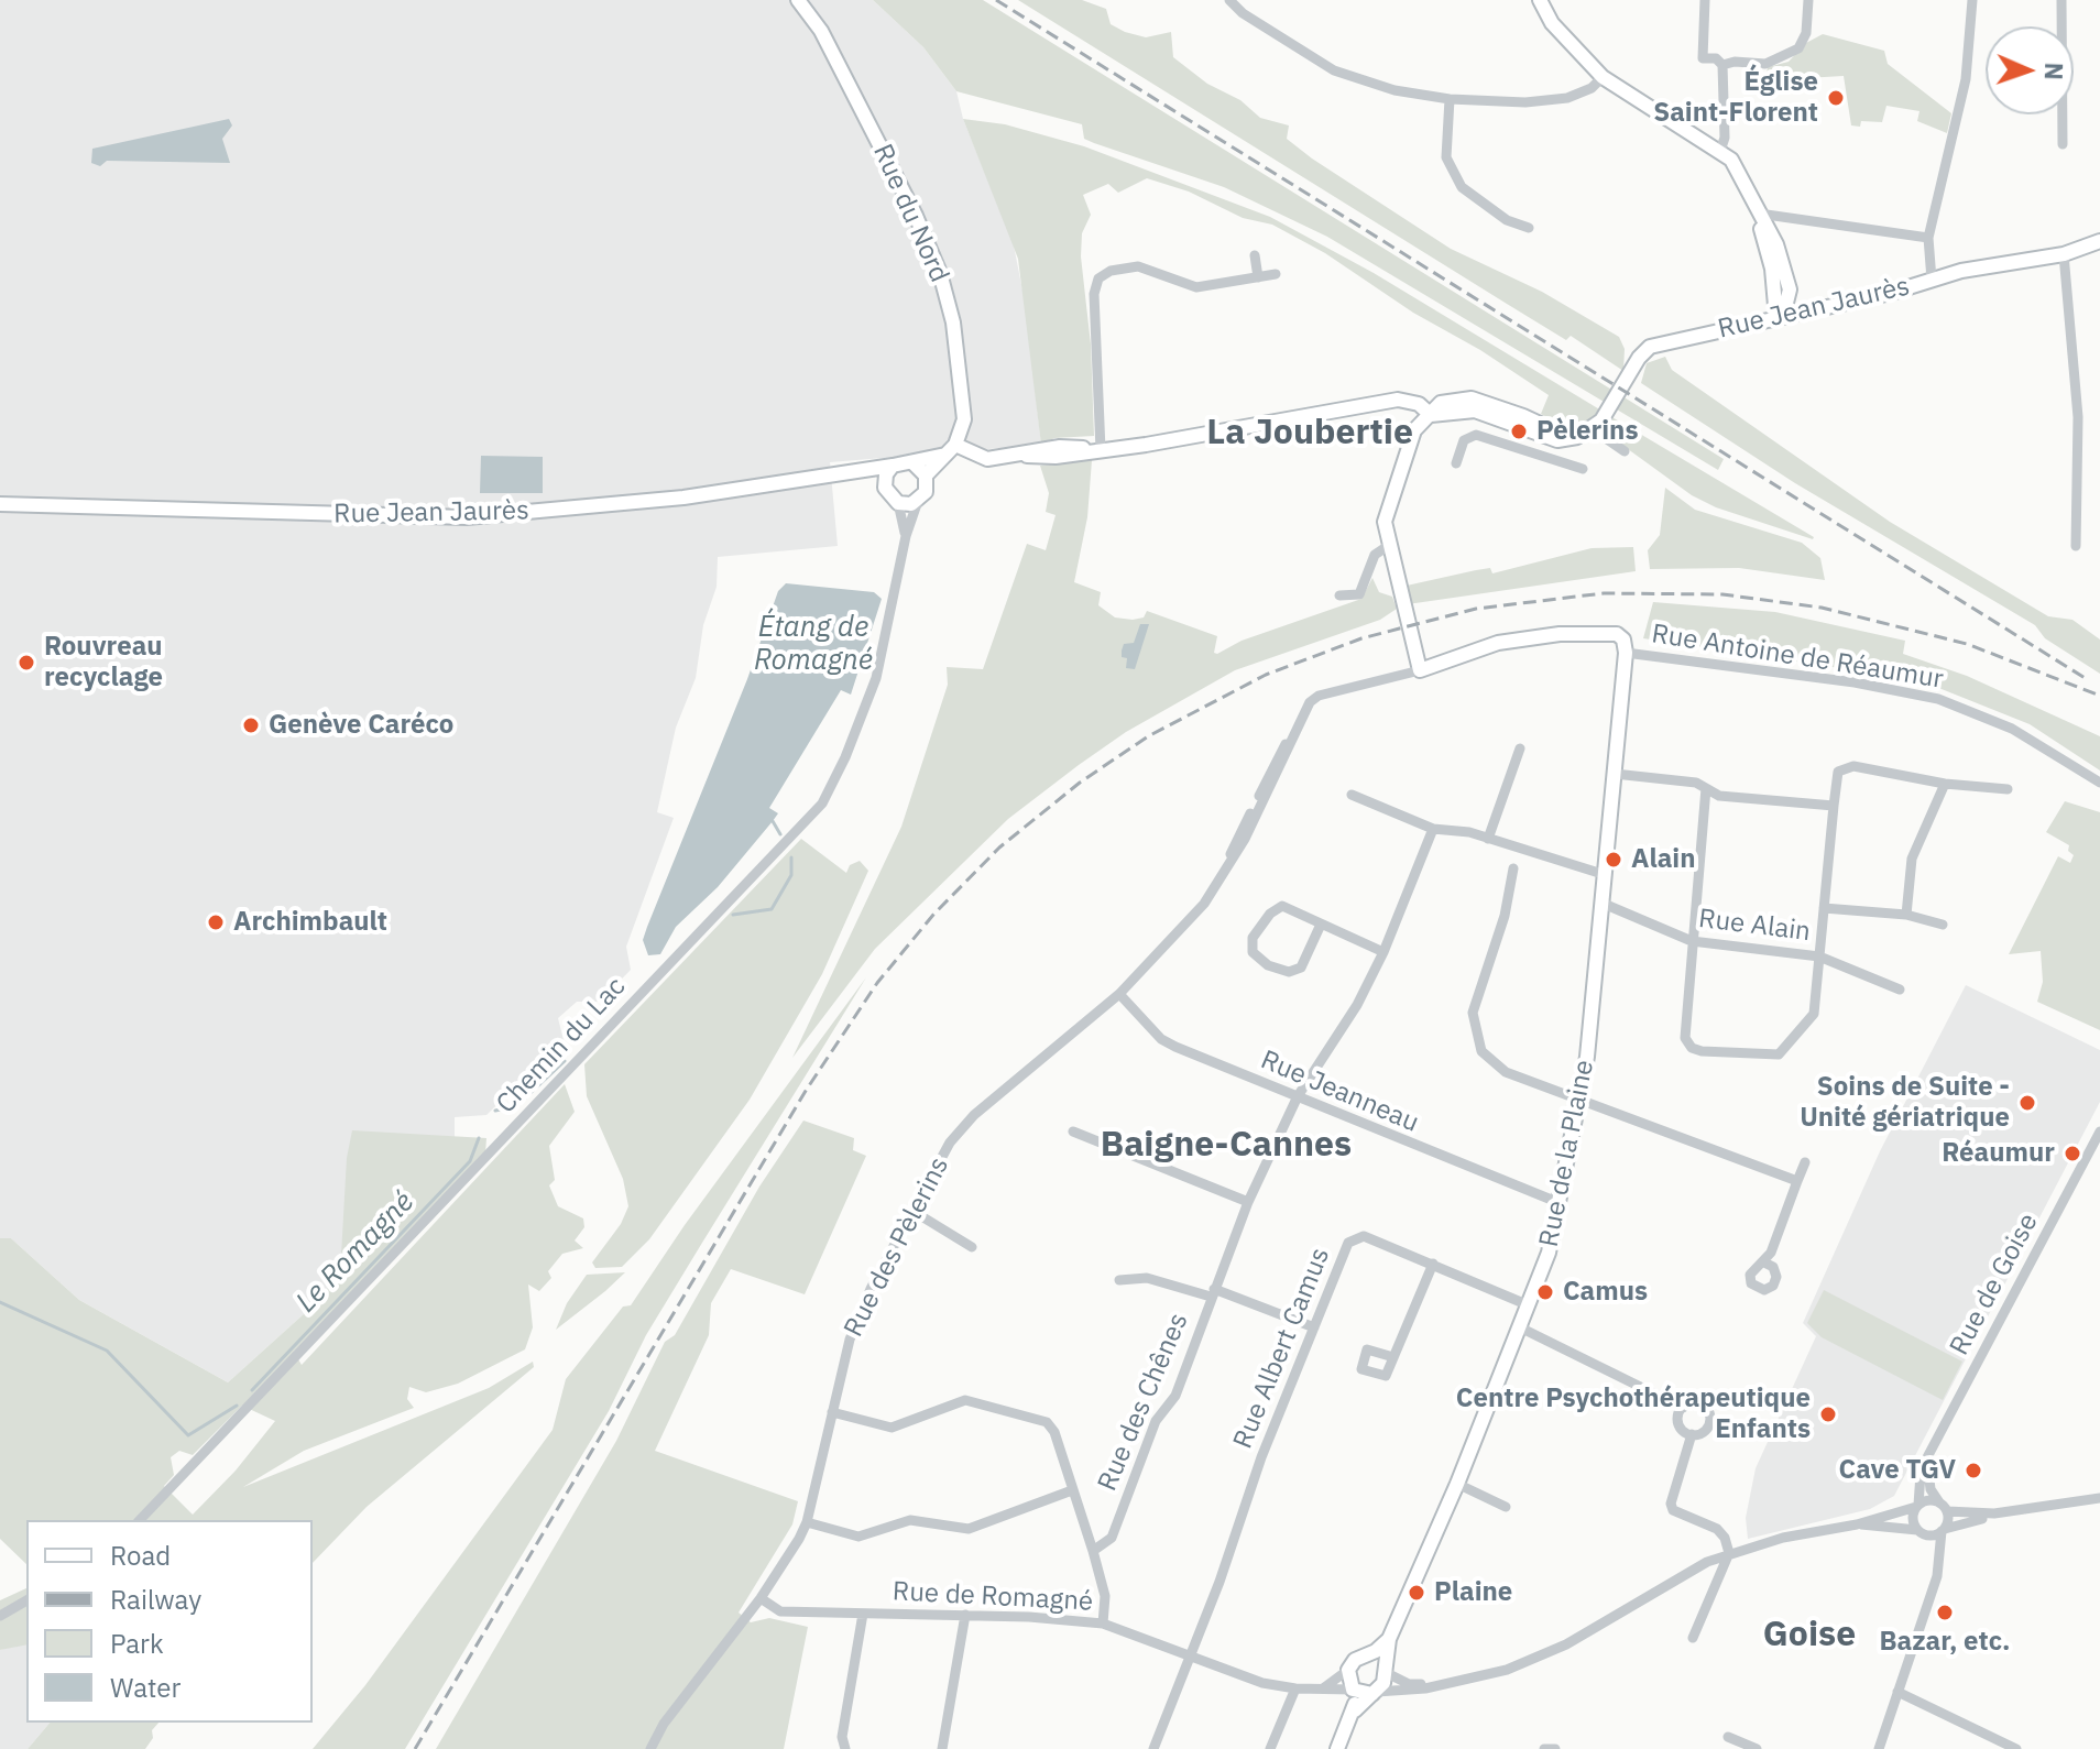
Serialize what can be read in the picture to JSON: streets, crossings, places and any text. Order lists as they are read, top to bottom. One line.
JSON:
{"streets":{"street":["Rue du Nord","Rue Jean Jaurès","Rue Antoine de Réaumur","Rue Alain","Chemin du Lac","Rue Jeanneau","Rue de la Plaine","Rue des Pèlerins","Rue de Goise","Rue Albert Camus","Rue des Chênes","Rue de Romagné"]},"crossings":[["Rue Jean Jaurès","Chemin du Lac"],["Rue Antoine de Réaumur","Rue de la Plaine"],["Rue Alain","Rue de la Plaine"],["Rue Jeanneau","Rue de la Plaine"],["Rue Jeanneau","Rue des Pèlerins"],["Rue Jeanneau","Rue des Chênes"],["Rue de la Plaine","Rue Albert Camus"],["Rue de la Plaine","Rue de Romagné"],["Rue des Pèlerins","Rue de Romagné"],["Rue Albert Camus","Rue de Romagné"]],"districts":["La Joubertie","Baigne-Cannes","Goise"],"water":["Étang de Romagné","Le Romagné"],"places":["Église Saint-Florent","Pèlerins","Rouvreau recyclage","Genève Caréco","Alain","Archimbault","Soins de Suite - Unité gériatrique","Réaumur","Camus","Centre Psychothérapeutique Enfants","Cave TGV","Plaine","Bazar, etc."],"legend":["Road","Railway","Park","Water"],"north":"right"}
